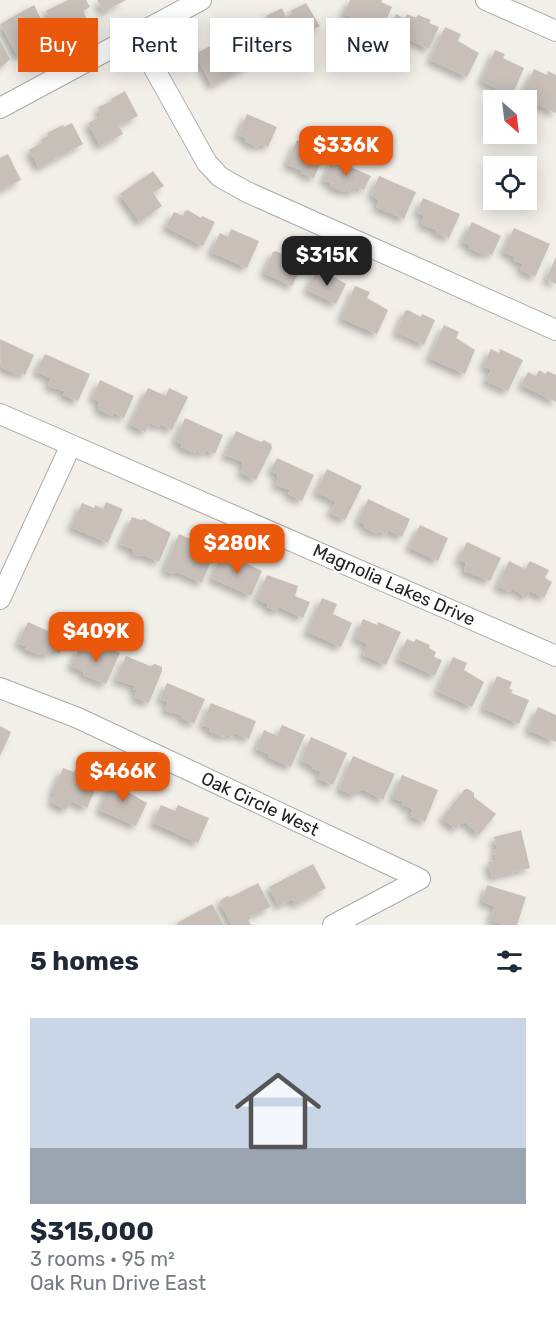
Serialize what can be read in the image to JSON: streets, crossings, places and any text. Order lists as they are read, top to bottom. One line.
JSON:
{"streets":{"street":["Magnolia Lakes Drive","Oak Circle West"]},"north":"bottom right","page":{"chip":["Buy","Rent","Filters","New"],"price":["$336K","$315K","$280K","$409K","$466K"],"heading":"5 homes","list":[{"name":"$315,000","note":"3 rooms · 95 m² · Oak Run Drive East"}]}}
